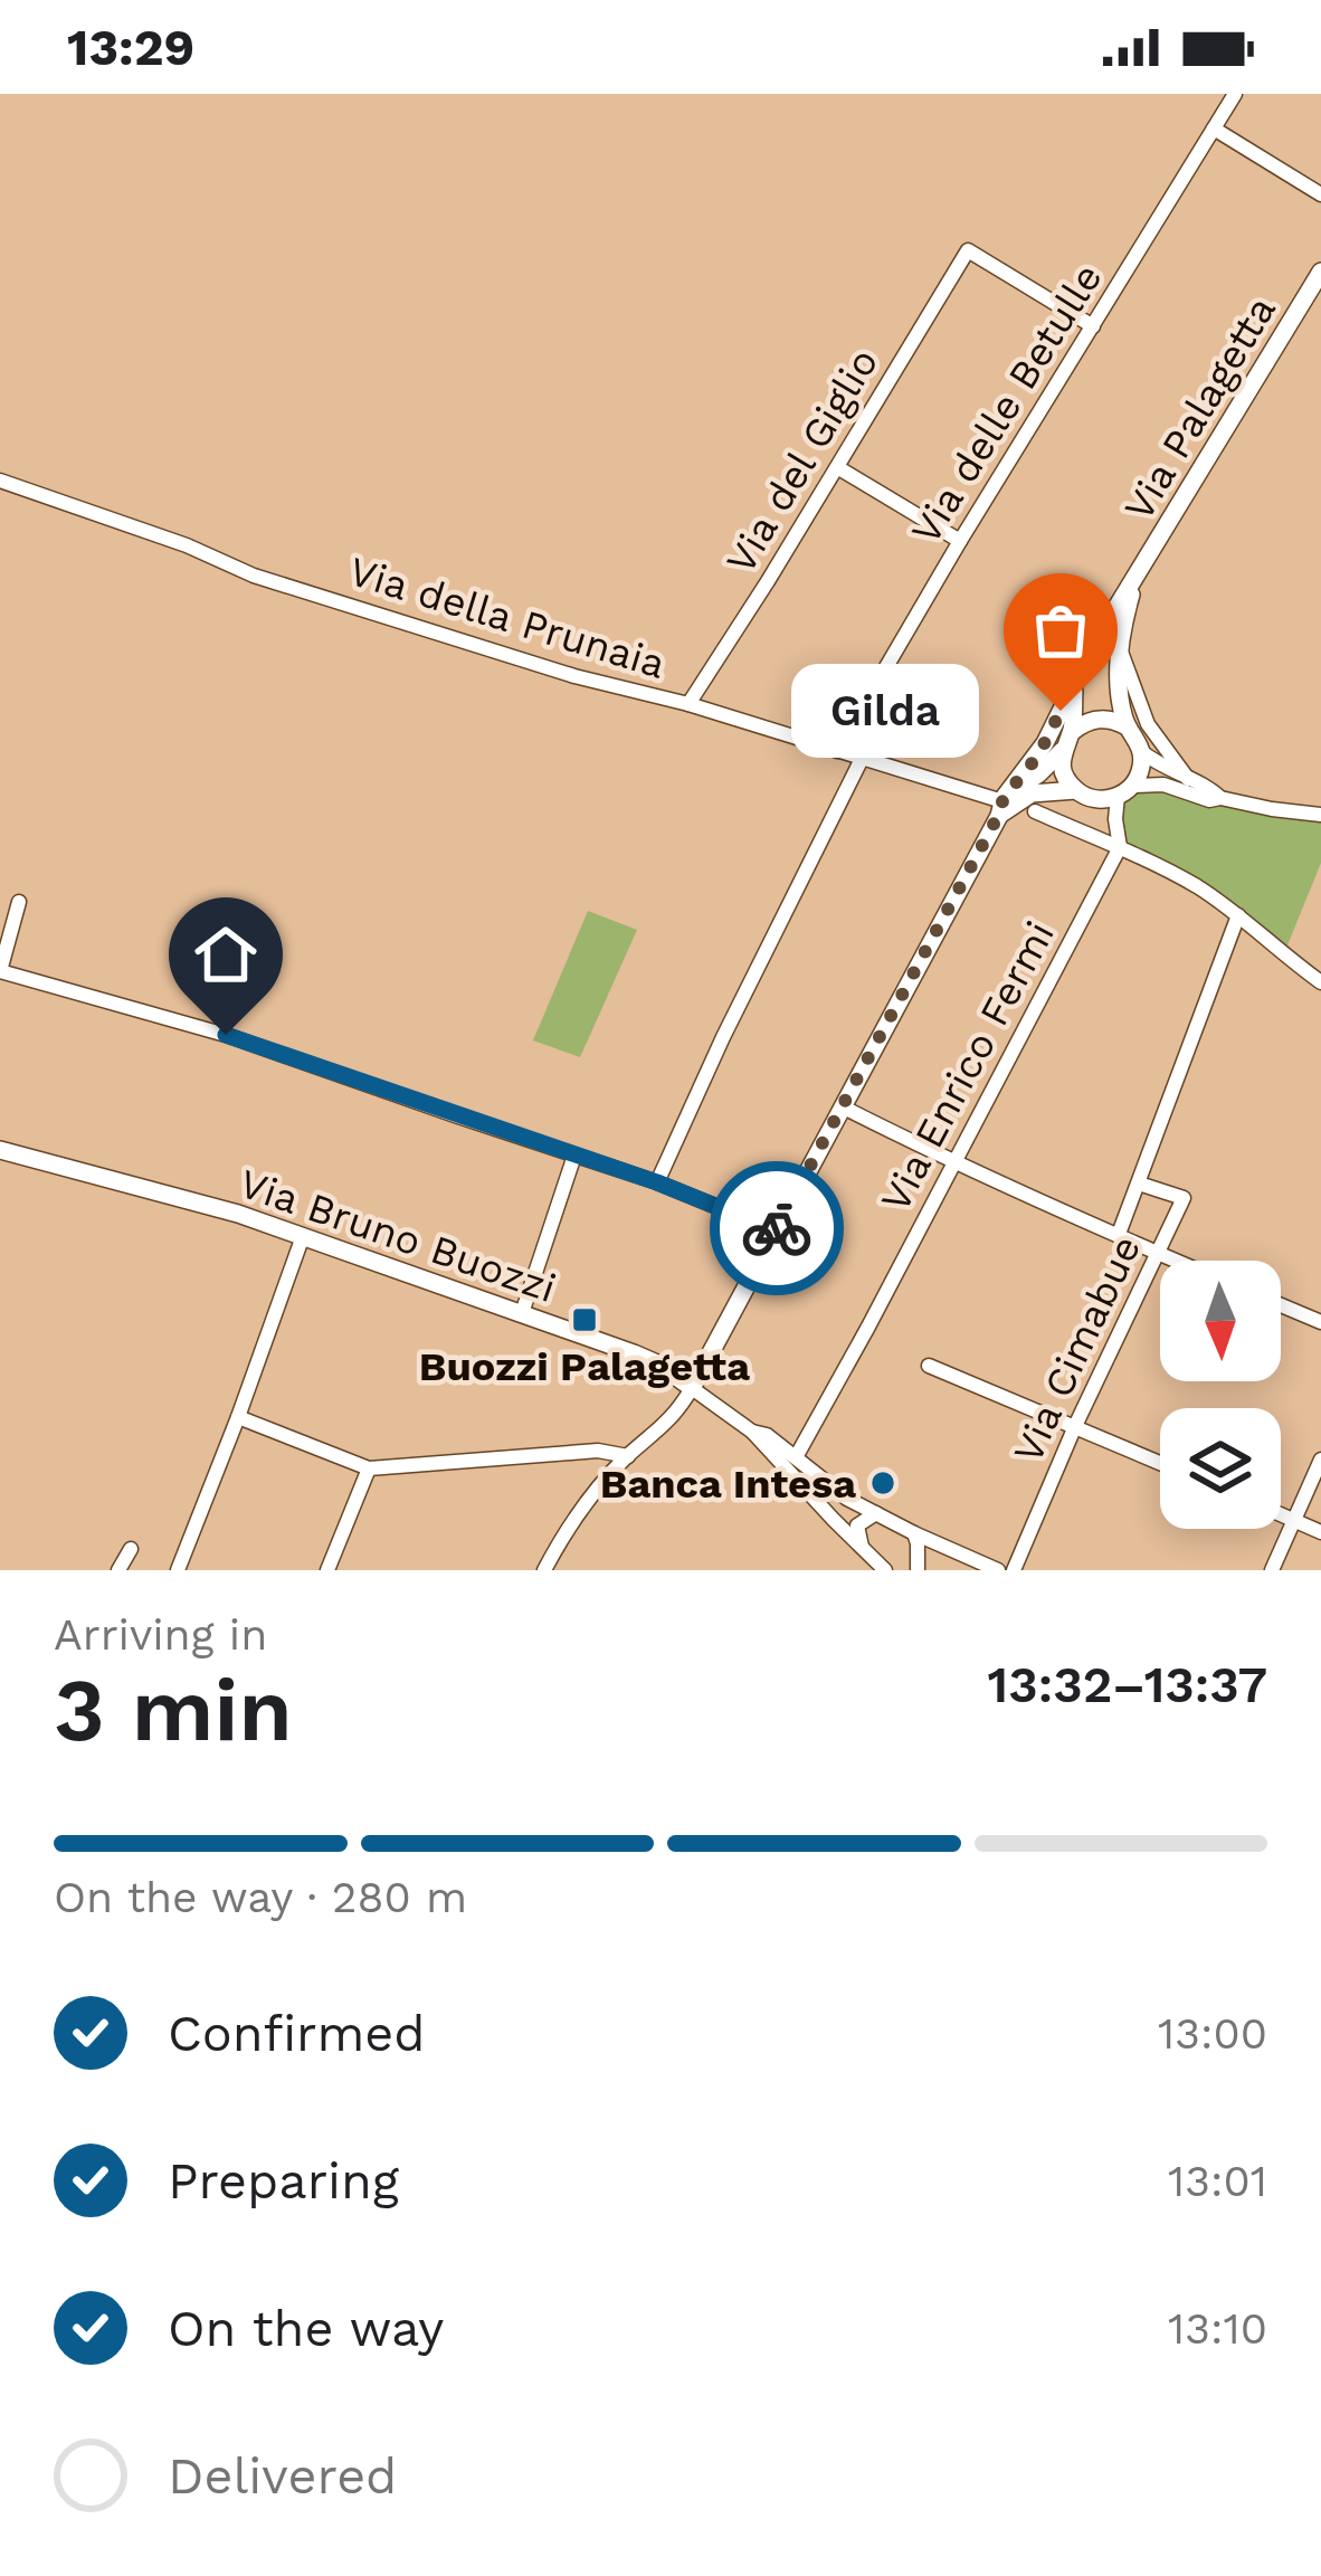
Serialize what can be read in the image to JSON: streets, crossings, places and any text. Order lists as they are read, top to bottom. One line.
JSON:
{"streets":{"street":["Via delle Betulle","Via Palagetta","Via del Giglio","Via della Prunaia","Via Enrico Fermi","Via Bruno Buozzi","Via Cimabue"]},"crossings":[["Via delle Betulle","Via del Giglio"],["Via delle Betulle","Via della Prunaia"],["Via Palagetta","Via della Prunaia"],["Via Palagetta","Via Bruno Buozzi"],["Via del Giglio","Via della Prunaia"],["Via Enrico Fermi","Via Bruno Buozzi"]],"places":{"other":["Gilda","Banca Intesa"],"transit":["Buozzi Palagetta"]},"north":"bottom","page":{"status":"13:29","bubble":"Gilda","heading":["3 min","Arriving in","13:32–13:37"],"bar":"On the way · 280 m","list":[["Confirmed","13:00"],["Preparing","13:01"],["On the way","13:10"],"Delivered"]}}
